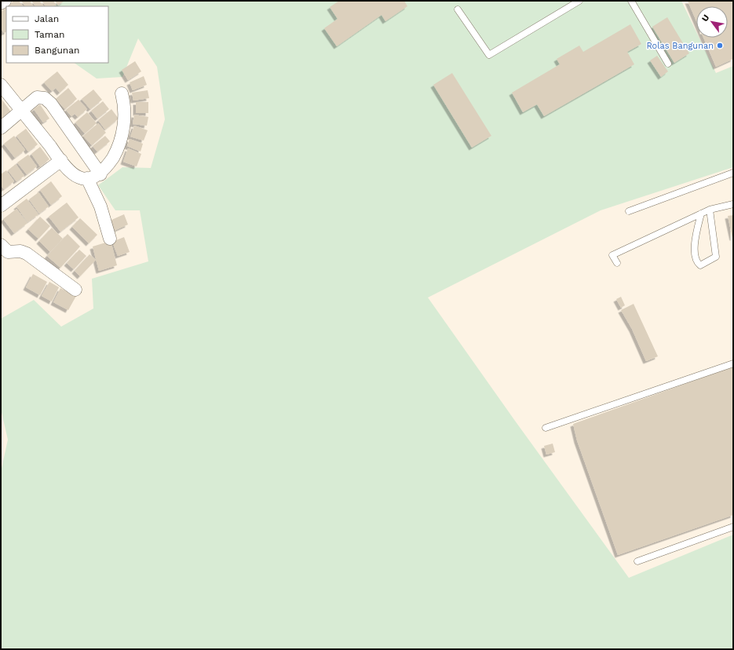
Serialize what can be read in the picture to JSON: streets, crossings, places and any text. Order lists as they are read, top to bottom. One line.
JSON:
{"places":["Rolas Bangunan"],"legend":["Jalan","Taman","Bangunan"],"north":"top left"}
